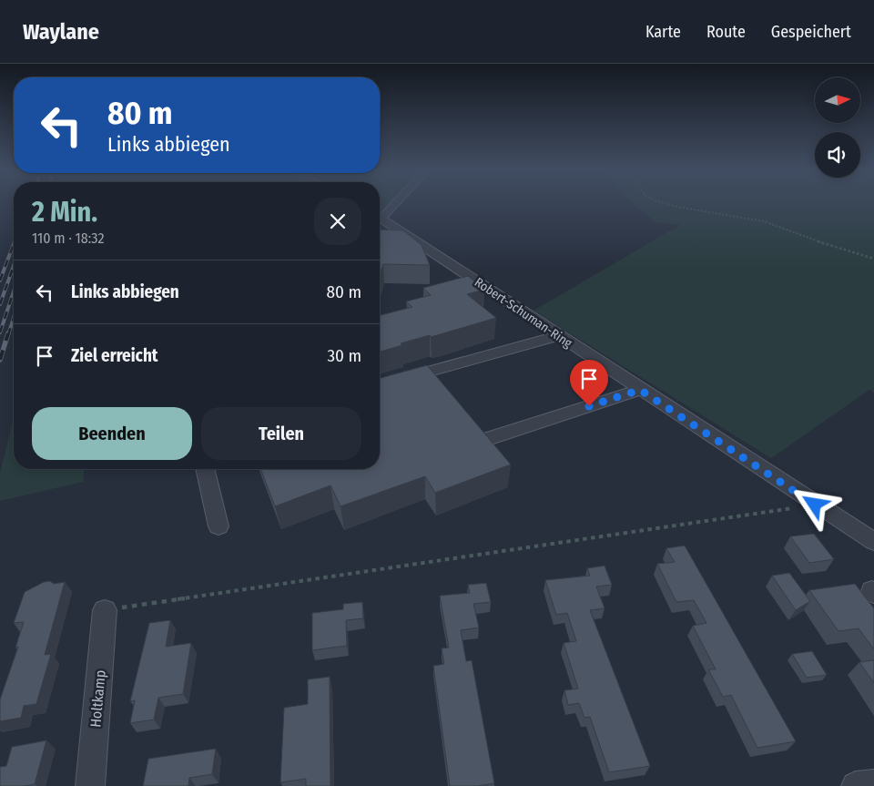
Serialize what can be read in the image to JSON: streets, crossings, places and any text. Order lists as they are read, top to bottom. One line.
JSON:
{"streets":{"street":["Robert-Schuman-Ring","Holtkamp"]},"north":"right","page":{"header":"Waylane","nav":["Karte","Route","Gespeichert"],"turn":["80 m","Links abbiegen"],"heading":["2 Min.","110 m · 18:32"],"list":[{"name":"Links abbiegen","value":"80 m"},{"name":"Ziel erreicht","value":"30 m"}],"buttons":["Beenden","Teilen"]}}
